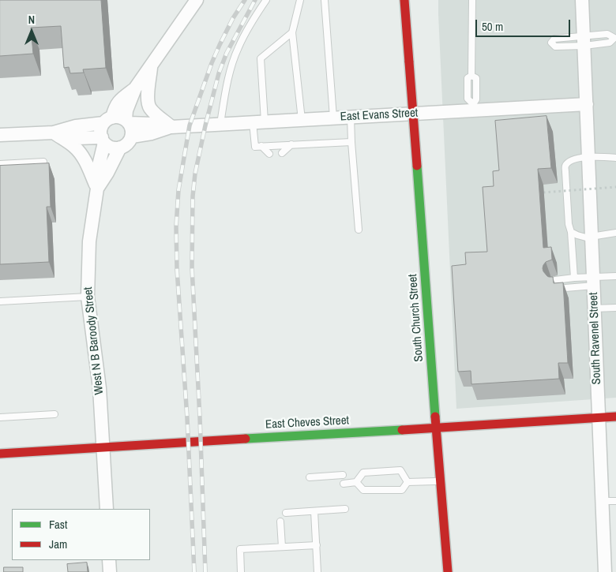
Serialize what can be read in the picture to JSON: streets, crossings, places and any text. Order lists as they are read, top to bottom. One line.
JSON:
{"streets":{"main road":["South Church Street","East Cheves Street"],"street":["East Evans Street","South Ravenel Street","West N B Baroody Street"]},"crossings":[["East Evans Street","South Ravenel Street"],["East Evans Street","West N B Baroody Street"],["South Church Street","East Cheves Street"],["South Ravenel Street","East Cheves Street"],["West N B Baroody Street","East Cheves Street"]],"legend":["Fast","Jam"],"scale_bar":"50 m","north":"top"}
